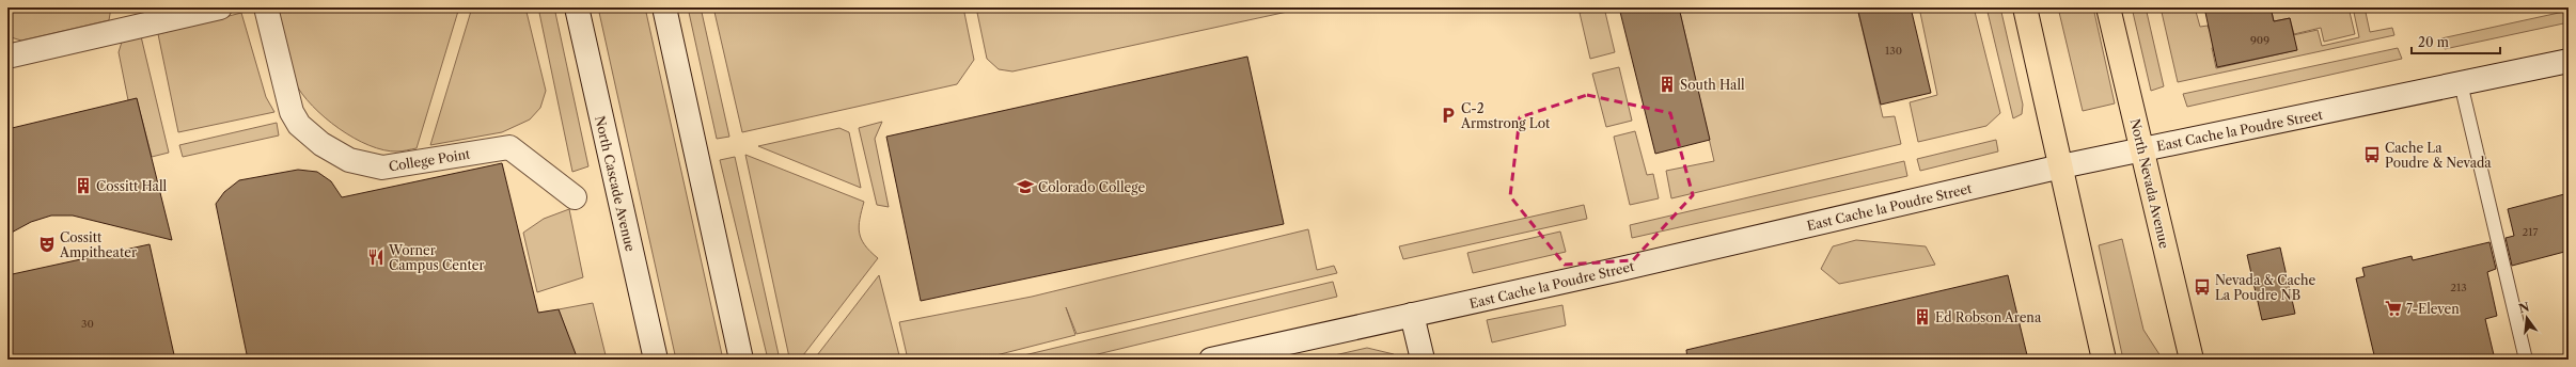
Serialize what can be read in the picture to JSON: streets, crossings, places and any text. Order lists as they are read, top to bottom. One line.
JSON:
{"streets":{"main road":["North Nevada Avenue"],"street":["East Cache la Poudre Street","College Point","North Cascade Avenue"]},"crossings":[["East Cache la Poudre Street","North Nevada Avenue"]],"places":{"building":["South Hall","Cossitt Hall","Ed Robson Arena"],"parking":["C-2 Armstrong Lot"],"bus stop":["Cache La Poudre & Nevada","Nevada & Cache La Poudre NB"],"school or university":["Colorado College"],"theatre":["Cossitt Ampitheater"],"restaurant":["Worner Campus Center"],"supermarket":["7-Eleven"]},"house_numbers":["909","130","217","213","30"],"scale_bar":"20 m","north":"top"}
